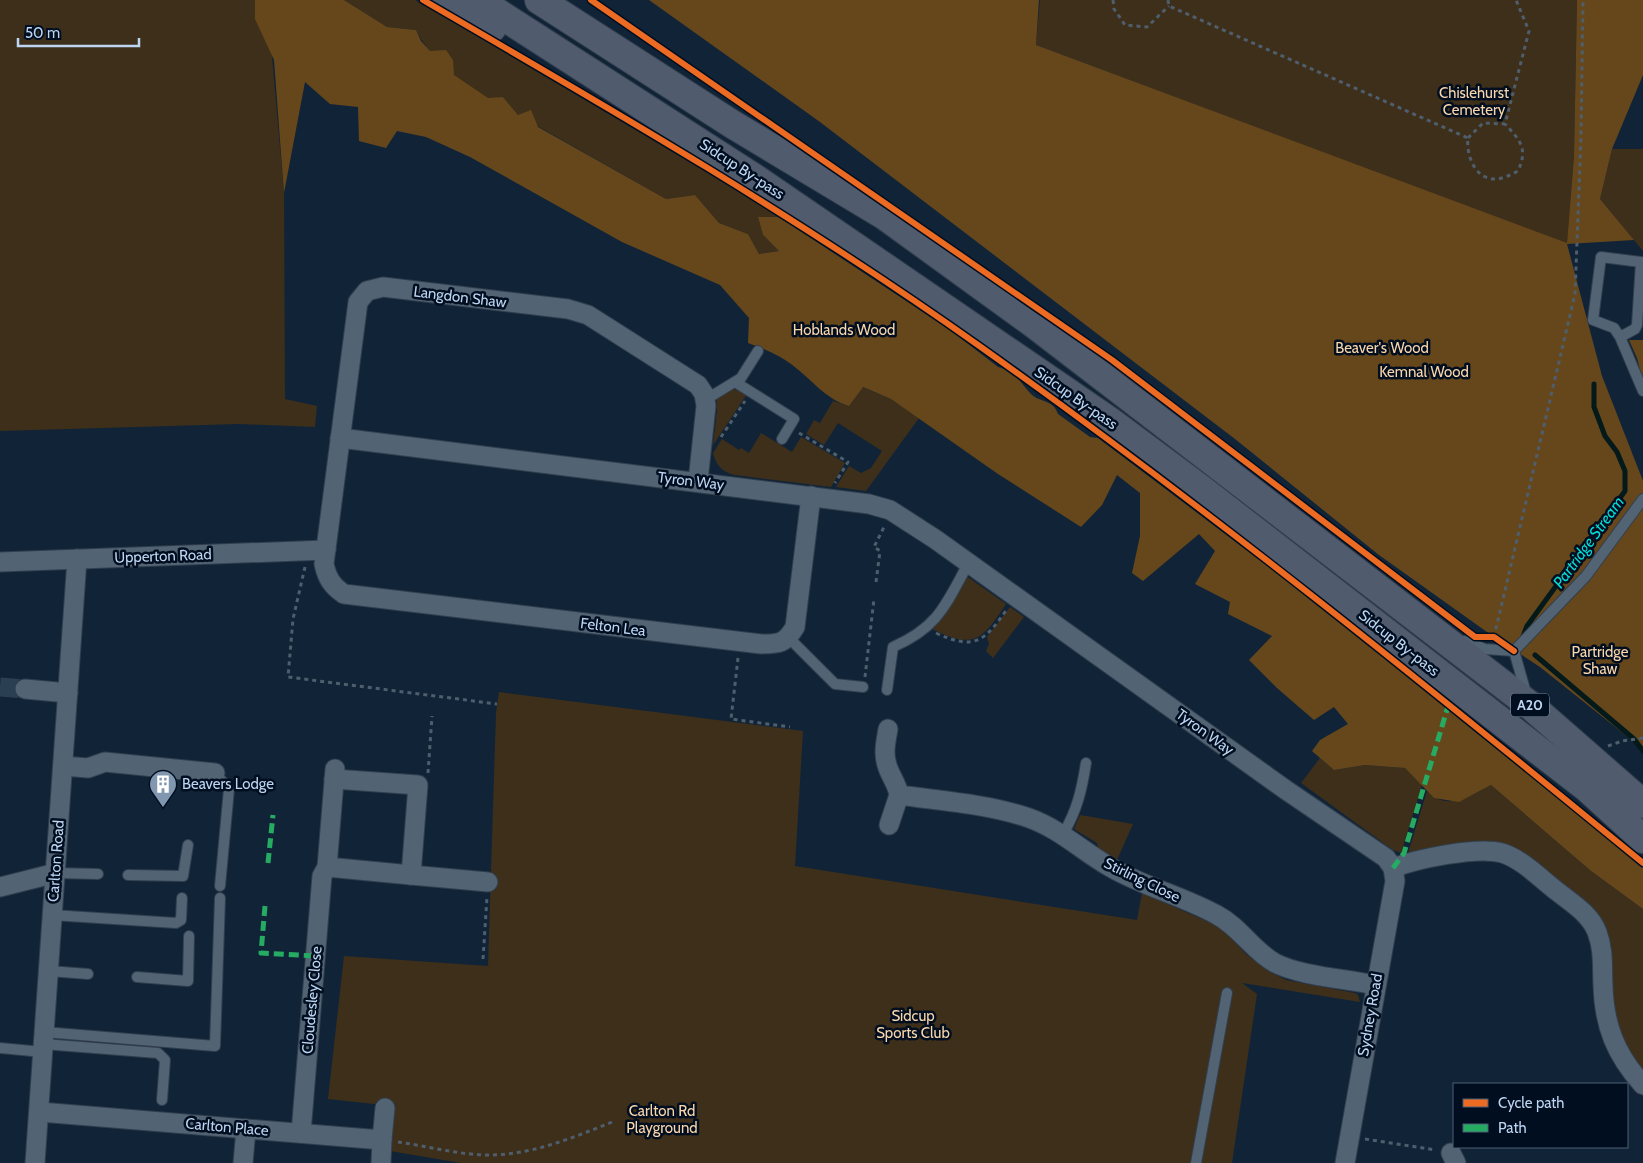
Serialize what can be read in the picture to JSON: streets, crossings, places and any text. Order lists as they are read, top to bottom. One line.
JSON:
{"streets":{"highway":["Sidcup By-pass","A20"],"street":["Langdon Shaw","Tyron Way","Upperton Road","Felton Lea","Carlton Road","Stirling Close","Cloudesley Close","Sydney Road","Carlton Place"]},"crossings":[["Sidcup By-pass","A20"],["Langdon Shaw","Tyron Way"],["Langdon Shaw","Upperton Road"],["Langdon Shaw","Felton Lea"],["Tyron Way","Sydney Road"],["Upperton Road","Felton Lea"],["Upperton Road","Carlton Road"],["Carlton Road","Carlton Place"],["Stirling Close","Sydney Road"],["Cloudesley Close","Carlton Place"]],"water":["Partridge Stream"],"parks":["Chislehurst Cemetery","Hoblands Wood","Beaver's Wood","Kemnal Wood","Partridge Shaw","Sidcup Sports Club","Carlton Rd Playground"],"places":{"building":["Beavers Lodge"]},"legend":["Cycle path","Path"],"scale_bar":"50 m"}
